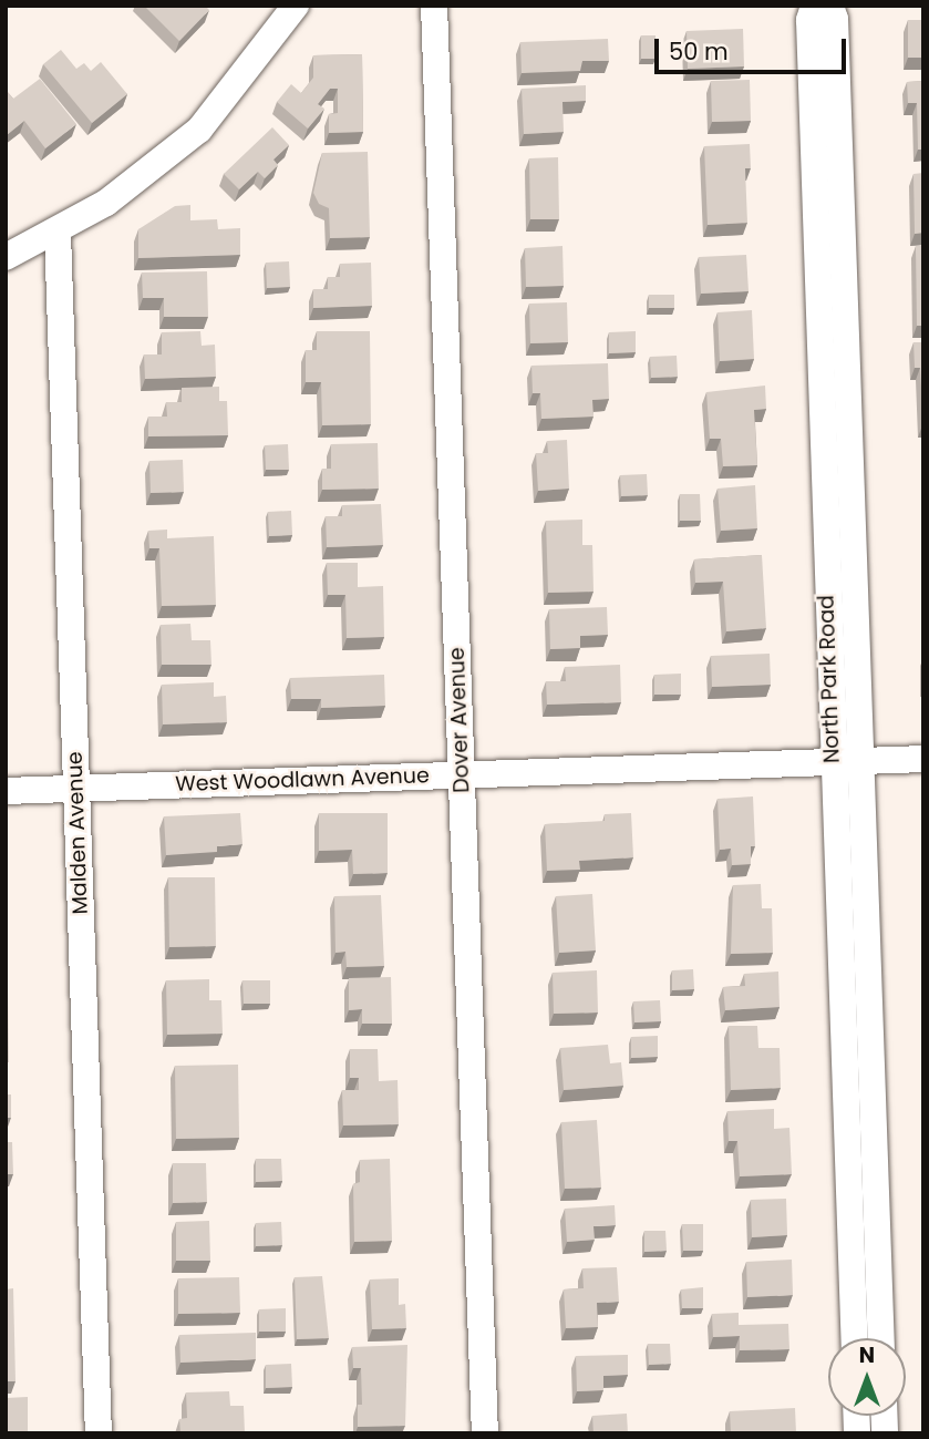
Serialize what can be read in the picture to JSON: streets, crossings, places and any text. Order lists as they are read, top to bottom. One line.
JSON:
{"streets":{"street":["North Park Road","Dover Avenue","West Woodlawn Avenue","Malden Avenue"]},"crossings":[["North Park Road","West Woodlawn Avenue"],["Dover Avenue","West Woodlawn Avenue"],["West Woodlawn Avenue","Malden Avenue"]],"scale_bar":"50 m","north":"top"}
